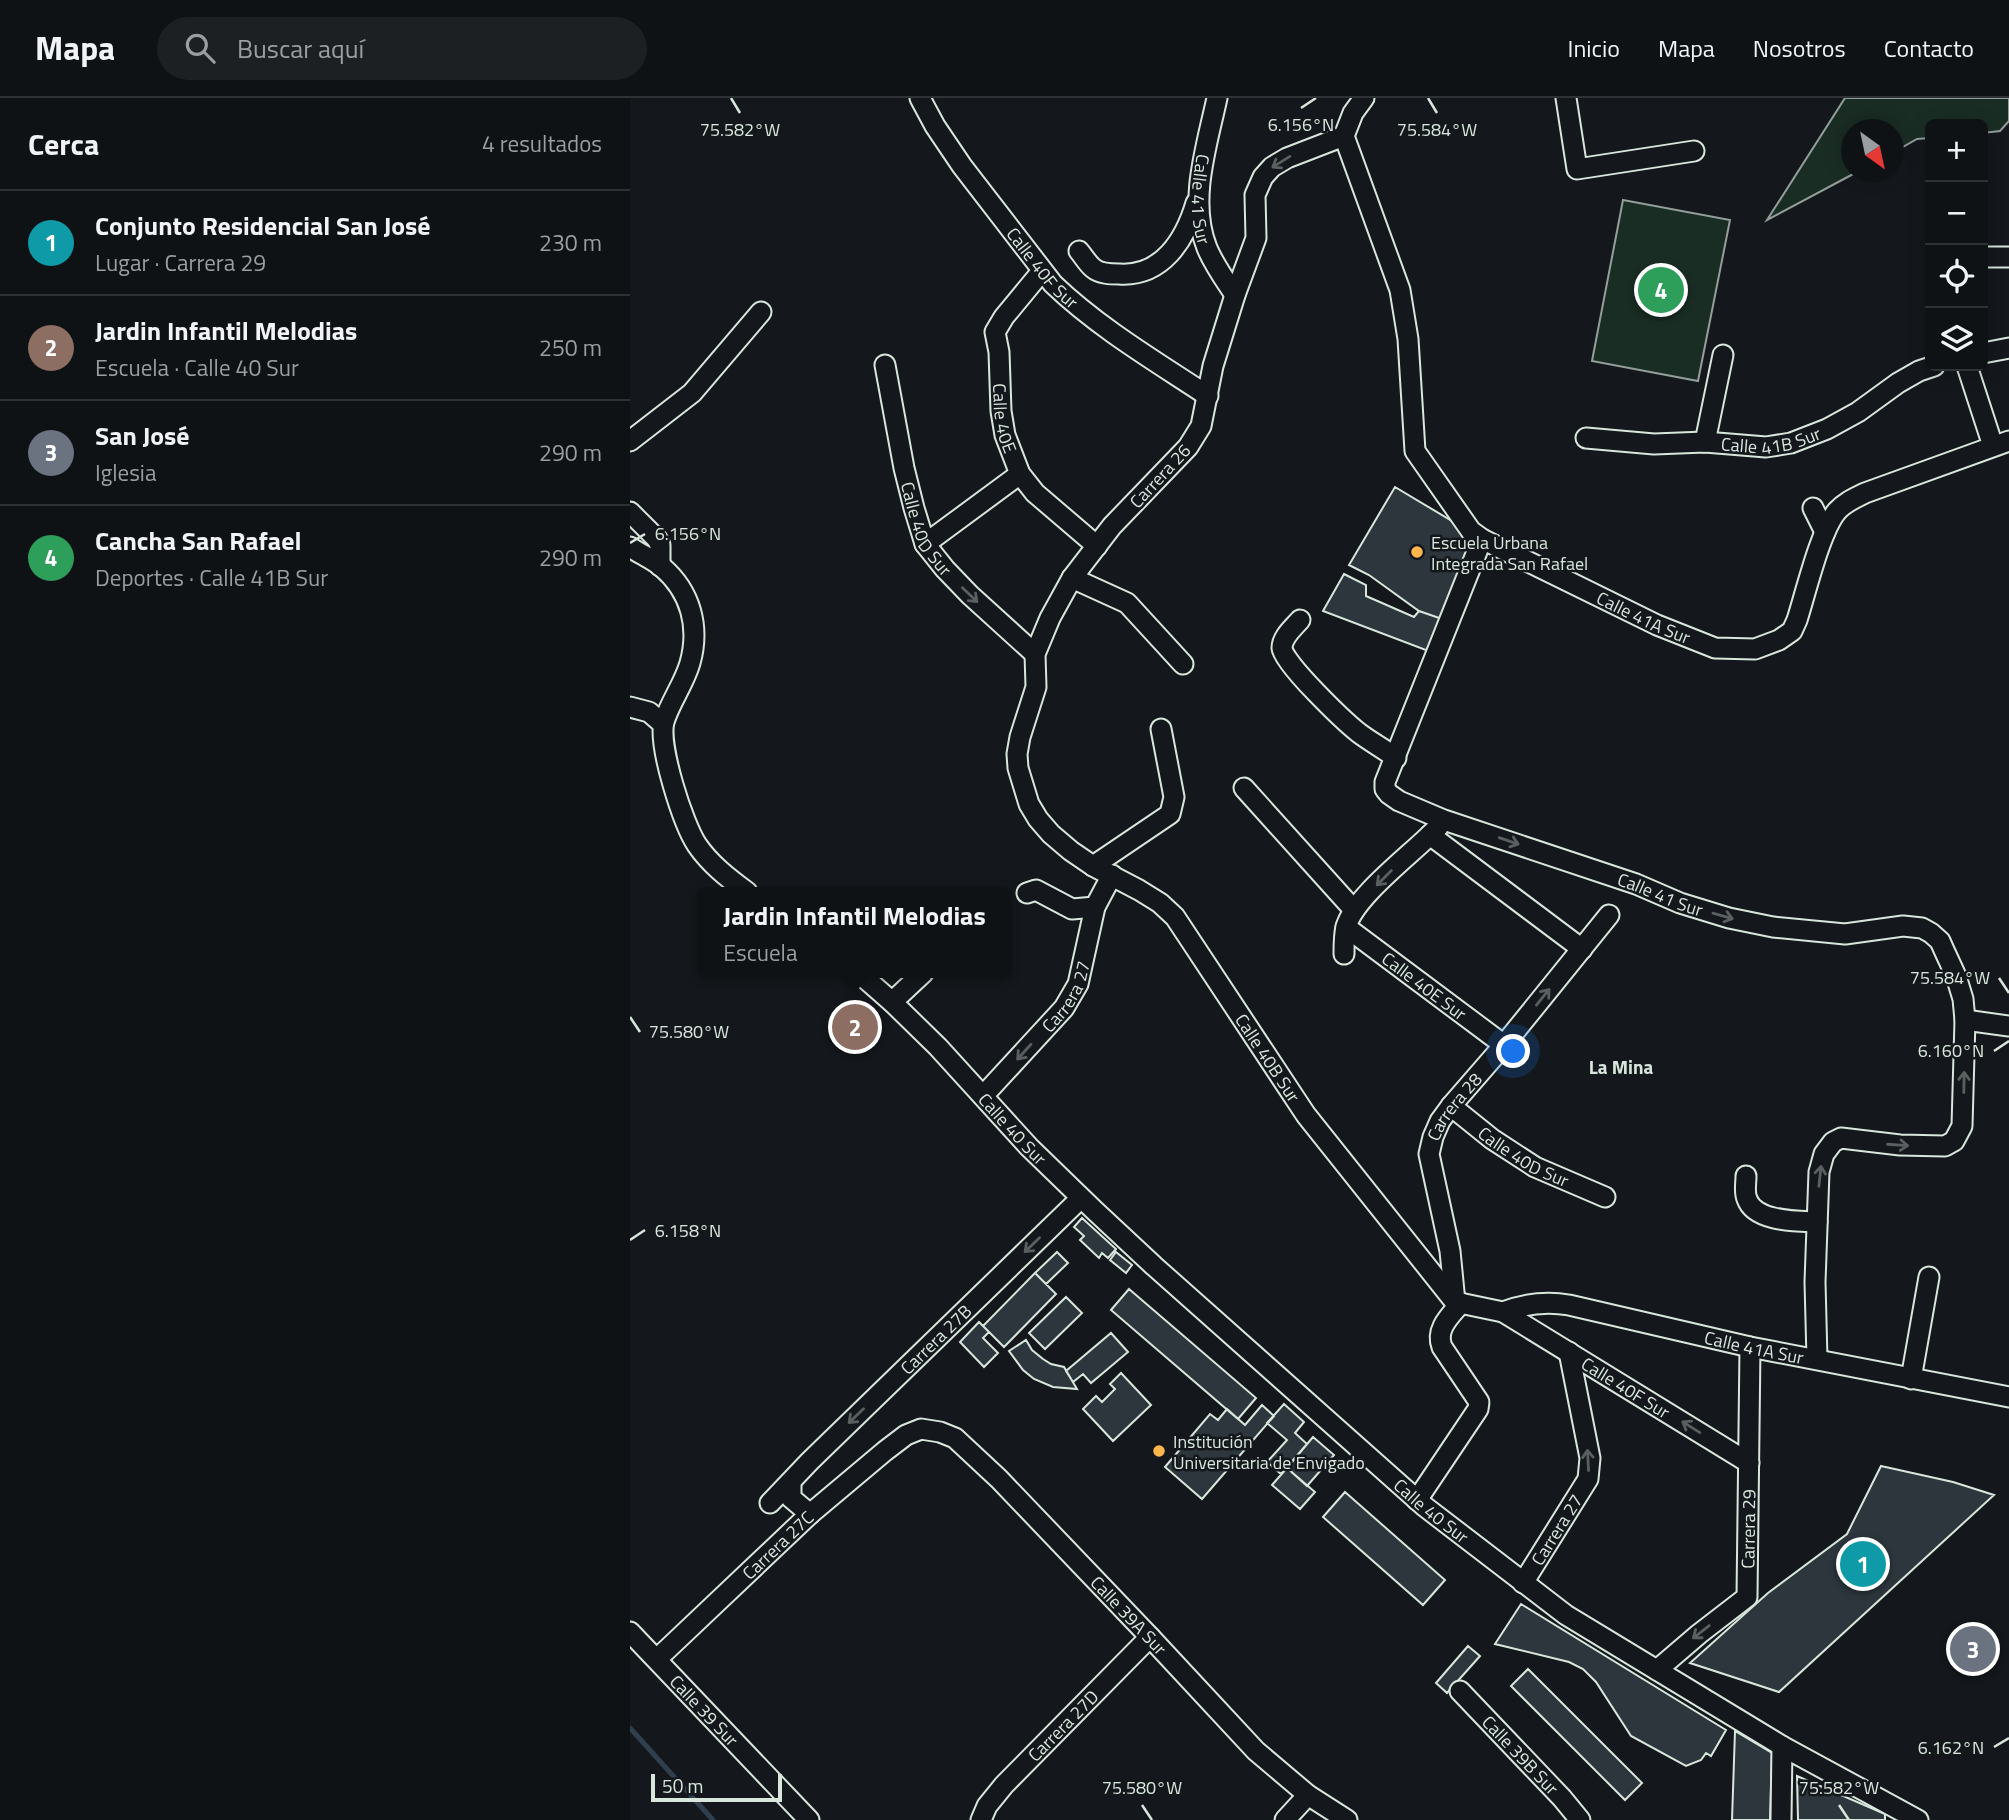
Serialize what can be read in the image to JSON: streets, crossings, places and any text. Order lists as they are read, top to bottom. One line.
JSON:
{"streets":{"street":["Calle 41 Sur","Calle 40F Sur","Calle 40E","Calle 41B Sur","Carrera 26","Calle 40D Sur","Calle 41A Sur","Calle 40E Sur","Carrera 27","Calle 40B Sur","Carrera 28","Calle 40 Sur","Carrera 27B","Carrera 29","Carrera 27C","Calle 39A Sur","Calle 39 Sur","Carrera 27D","Calle 39B Sur"]},"crossings":[["Calle 41 Sur","Carrera 26"],["Calle 40F Sur","Calle 40E"],["Calle 40F Sur","Carrera 26"],["Calle 40F Sur","Calle 41A Sur"],["Calle 40F Sur","Carrera 27"],["Calle 40F Sur","Carrera 29"],["Calle 40E","Carrera 26"],["Carrera 26","Calle 40D Sur"],["Carrera 26","Calle 41A Sur"],["Carrera 26","Calle 40B Sur"],["Calle 40D Sur","Carrera 28"],["Calle 41A Sur","Carrera 29"],["Calle 40E Sur","Carrera 28"],["Carrera 27","Calle 40B Sur"],["Carrera 27","Calle 40 Sur"],["Calle 40B Sur","Carrera 28"],["Calle 40 Sur","Carrera 27B"],["Calle 40 Sur","Carrera 29"],["Carrera 27C","Calle 39A Sur"],["Carrera 27C","Calle 39 Sur"],["Calle 39A Sur","Carrera 27D"]],"one_way":["Carrera 27B","Carrera 29"],"districts":["La Mina"],"places":["Escuela Urbana Integrada San Rafael","Institución Universitaria de Envigado"],"scale_bar":"50 m","north":"bottom right","page":{"header":"Mapa","search":"Buscar aquí","nav":["Inicio","Mapa","Nosotros","Contacto"],"heading":["Cerca","4 resultados"],"map_buttons":["+","−"],"list":[{"mark":"1","name":"Conjunto Residencial San José","note":"Lugar · Carrera 29","value":"230 m"},{"mark":"2","name":"Jardin Infantil Melodias","note":"Escuela · Calle 40 Sur","value":"250 m"},{"mark":"3","name":"San José","note":"Iglesia","value":"290 m"},{"mark":"4","name":"Cancha San Rafael","note":"Deportes · Calle 41B Sur","value":"290 m"}],"pins":["4","2","1","3"],"popup":["Jardin Infantil Melodias","Escuela"],"scale":"50 m"},"coordinates":["6.156°N","75.584°W","75.582°W","75.580°W","6.160°N","6.158°N","6.162°N"]}
